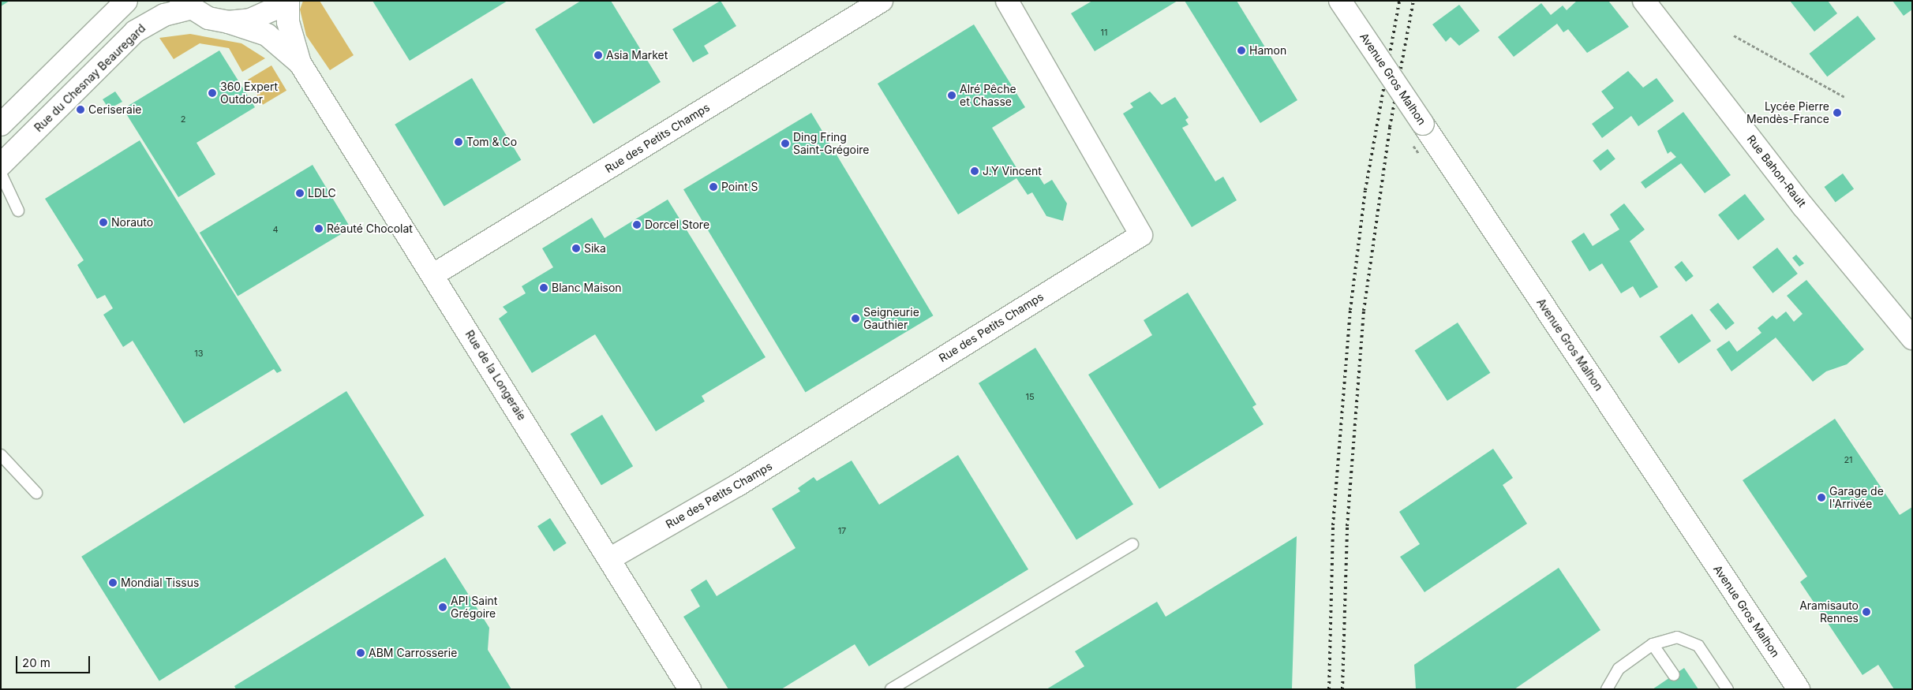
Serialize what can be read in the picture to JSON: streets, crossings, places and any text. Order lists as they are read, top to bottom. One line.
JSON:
{"streets":{"street":["Rue du Chesnay Beauregard","Avenue Gros Malhon","Rue des Petits Champs","Rue Bahon-Rault","Rue de la Longeraie"]},"crossings":[["Rue des Petits Champs","Rue de la Longeraie"]],"places":["Hamon","Asia Market","360 Expert Outdoor","Alré Pêche et Chasse","Ceriseraie","Lycée Pierre Mendès-France","Tom & Co","Ding Fring Saint-Grégoire","J.Y Vincent","Point S","LDLC","Norauto","Dorcel Store","Réauté Chocolat","Sika","Blanc Maison","Seigneurie Gauthier","Garage de l'Arrivée","Mondial Tissus","API Saint Grégoire","Aramisauto Rennes","ABM Carrosserie"],"house_numbers":["11","2","4","13","15","21","17"],"scale_bar":"20 m"}
